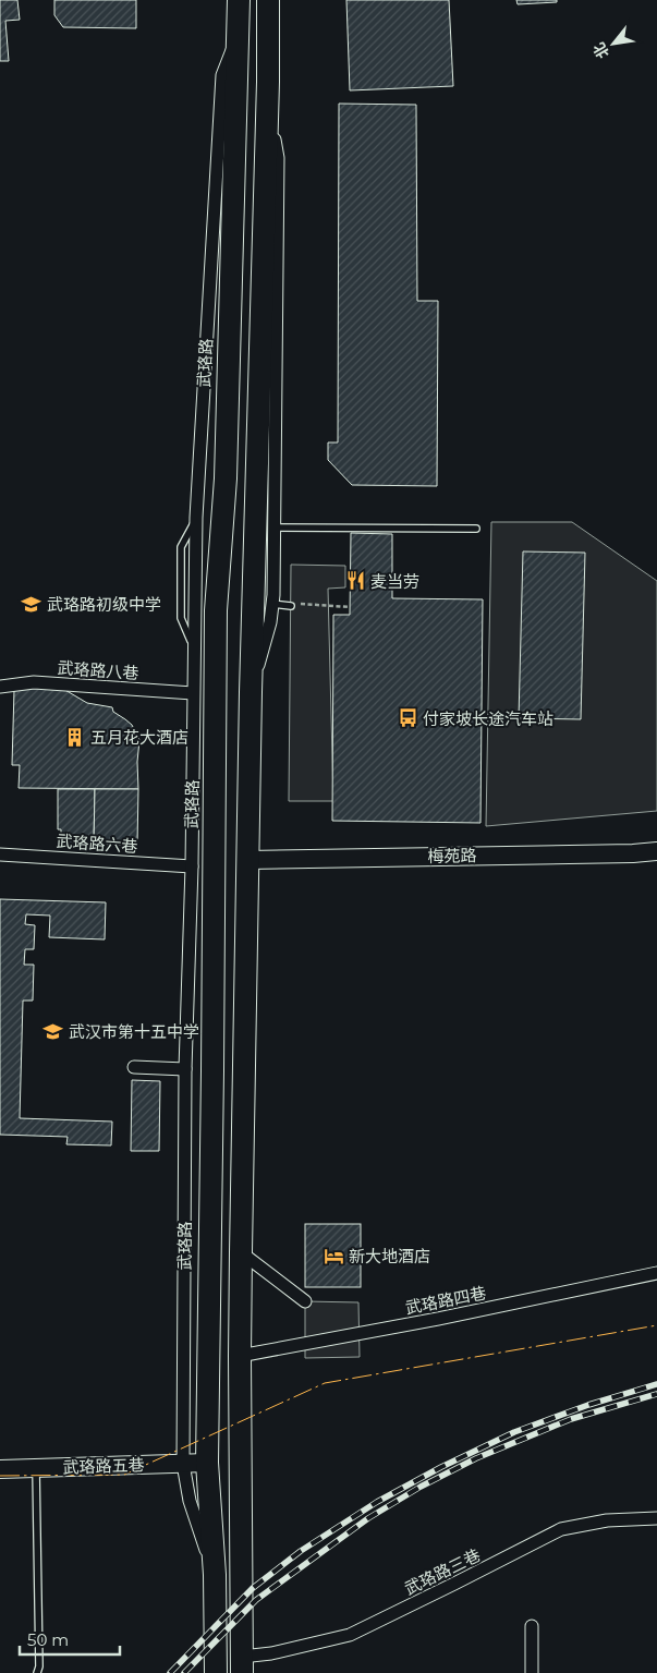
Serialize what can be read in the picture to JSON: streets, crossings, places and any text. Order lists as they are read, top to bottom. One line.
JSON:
{"streets":{"highway":["武珞路"],"street":["武珞路八巷","武珞路六巷","梅苑路","武珞路四巷","武珞路五巷","武珞路三巷"]},"crossings":[["武珞路","武珞路八巷"],["武珞路","武珞路六巷"],["武珞路","武珞路五巷"]],"places":{"restaurant":["麦当劳"],"school or university":["武珞路初级中学","武汉市第十五中学"],"bus stop":["付家坡长途汽车站"],"building":["五月花大酒店"],"hotel":["新大地酒店"]},"scale_bar":"50 m","north":"bottom left"}
